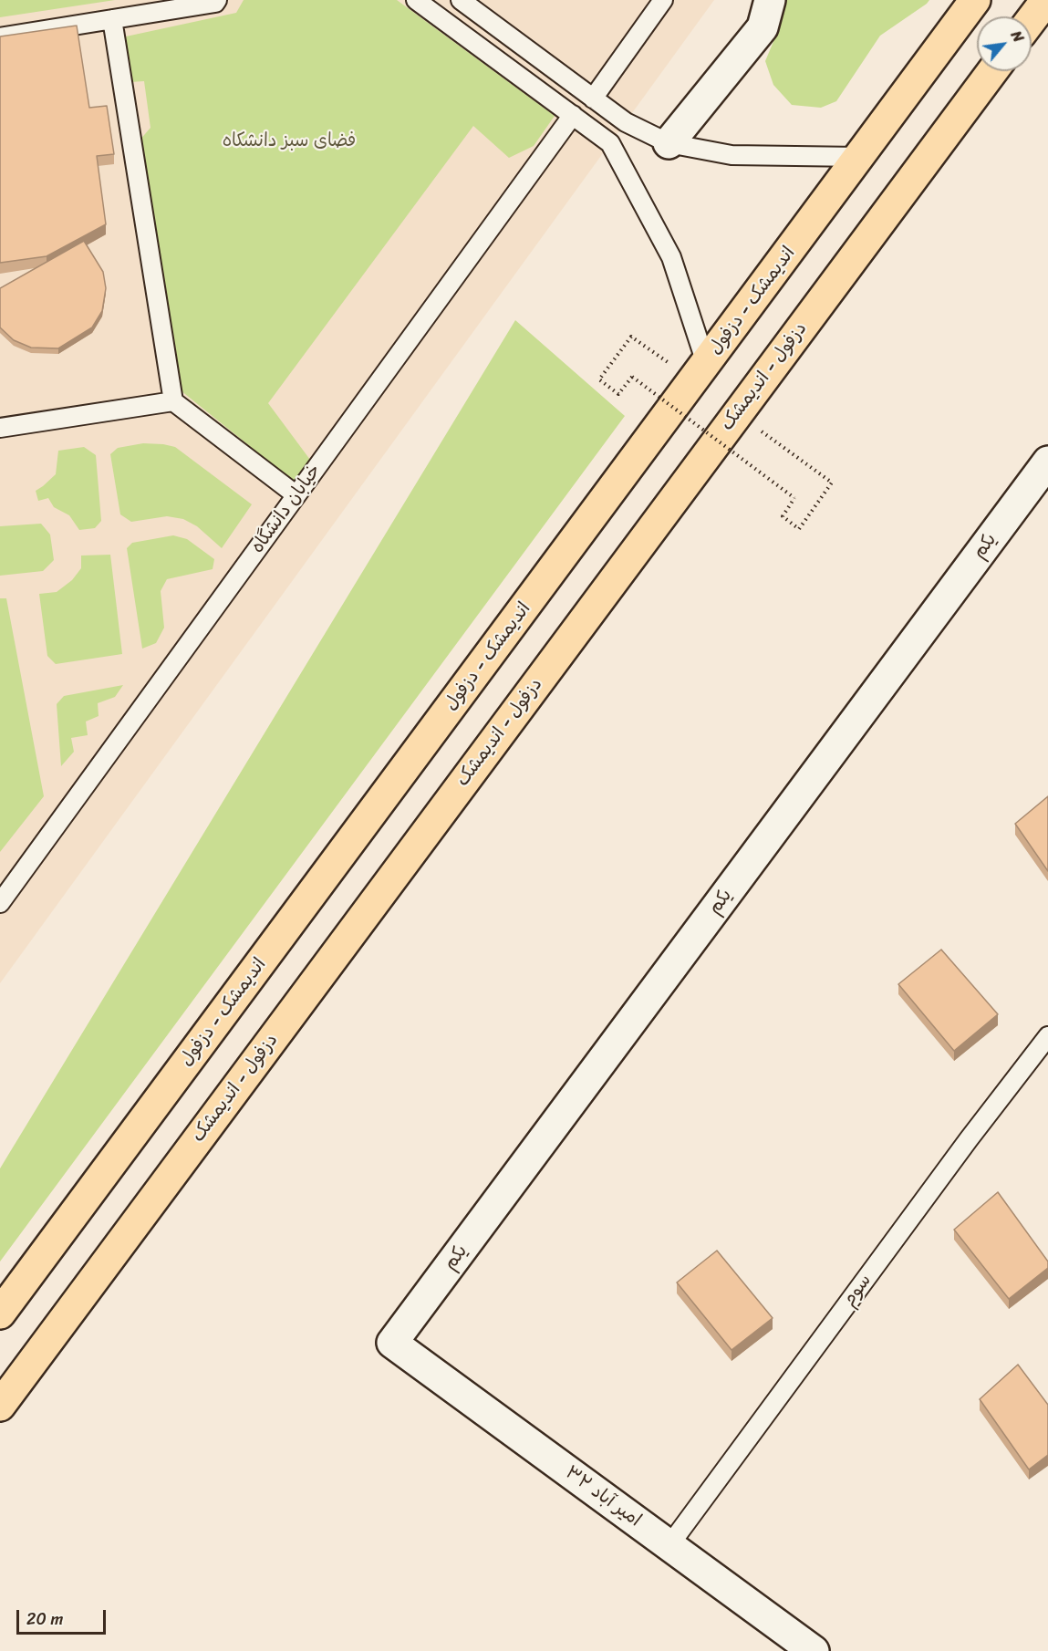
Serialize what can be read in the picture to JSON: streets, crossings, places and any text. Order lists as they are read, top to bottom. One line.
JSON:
{"streets":{"main road":["اندیمشک - دزفول","دزفول - اندیمشک"],"street":["یکم","۳۲ امیر آباد"],"lane":["خیابان دانشگاه","سوم"]},"crossings":[["یکم","۳۲ امیر آباد"],["سوم","۳۲ امیر آباد"]],"parks":["فضای سبز دانشکاه"],"scale_bar":"20 m","north":"top right"}
